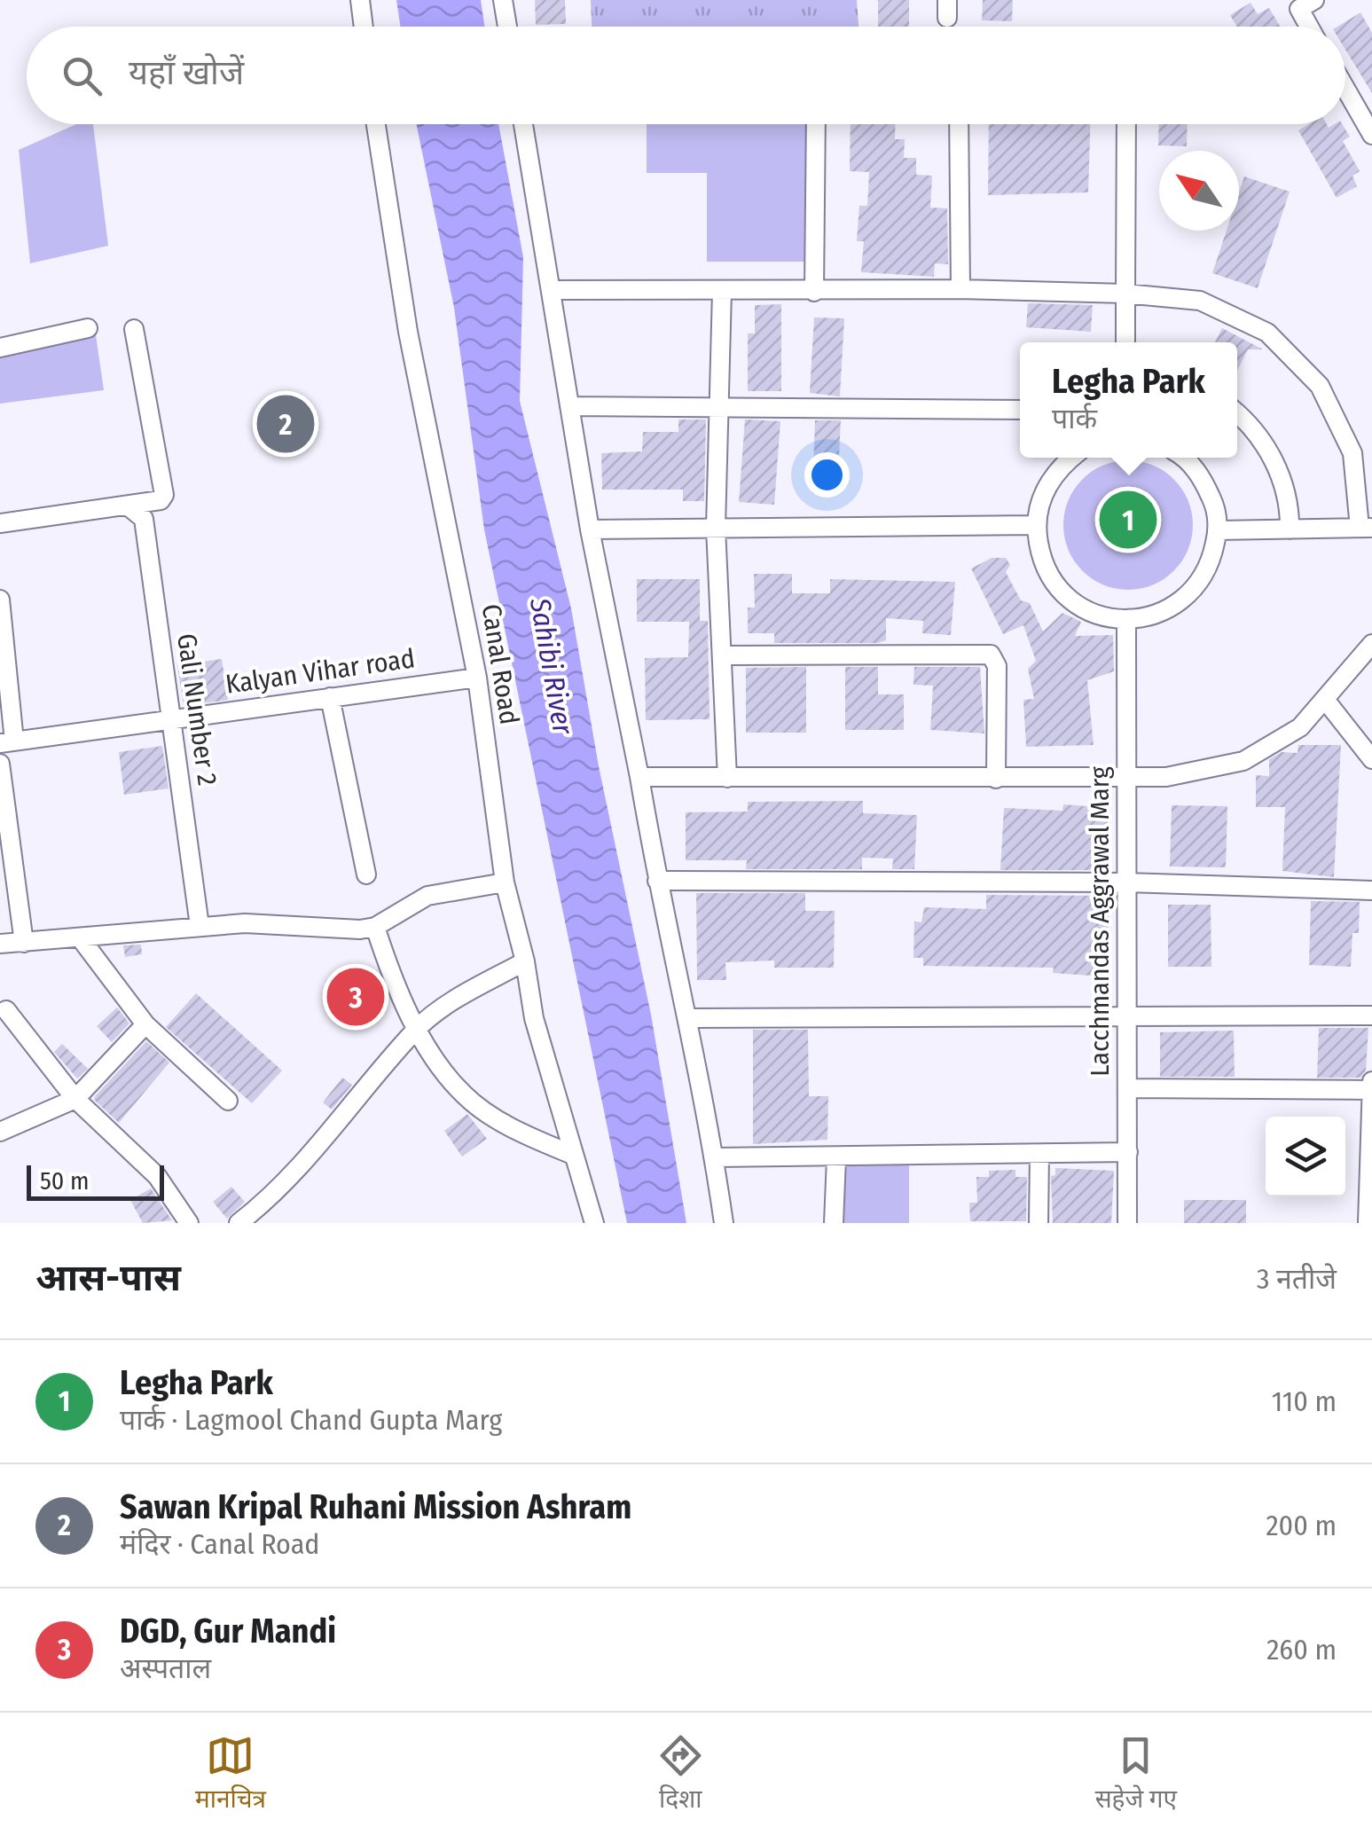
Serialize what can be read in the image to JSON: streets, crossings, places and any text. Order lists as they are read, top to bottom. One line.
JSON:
{"streets":{"street":["Canal Road","Kalyan Vihar road","Gali Number 2","Lacchmandas Aggrawal Marg"]},"crossings":[["Canal Road","Kalyan Vihar road"],["Kalyan Vihar road","Gali Number 2"]],"water":["Sahibi River"],"scale_bar":"50 m","north":"top left","page":{"search":"यहाँ खोजें","popup":["Legha Park","पार्क"],"pins":["2","1","3"],"scale":"50 m","heading":["आस-पास","3 नतीजे"],"list":[{"mark":"1","name":"Legha Park","note":"पार्क · Lagmool Chand Gupta Marg","value":"110 m"},{"mark":"2","name":"Sawan Kripal Ruhani Mission Ashram","note":"मंदिर · Canal Road","value":"200 m"},{"mark":"3","name":"DGD, Gur Mandi","note":"अस्पताल","value":"260 m"}],"nav":["मानचित्र","दिशा","सहेजे गए"]}}
